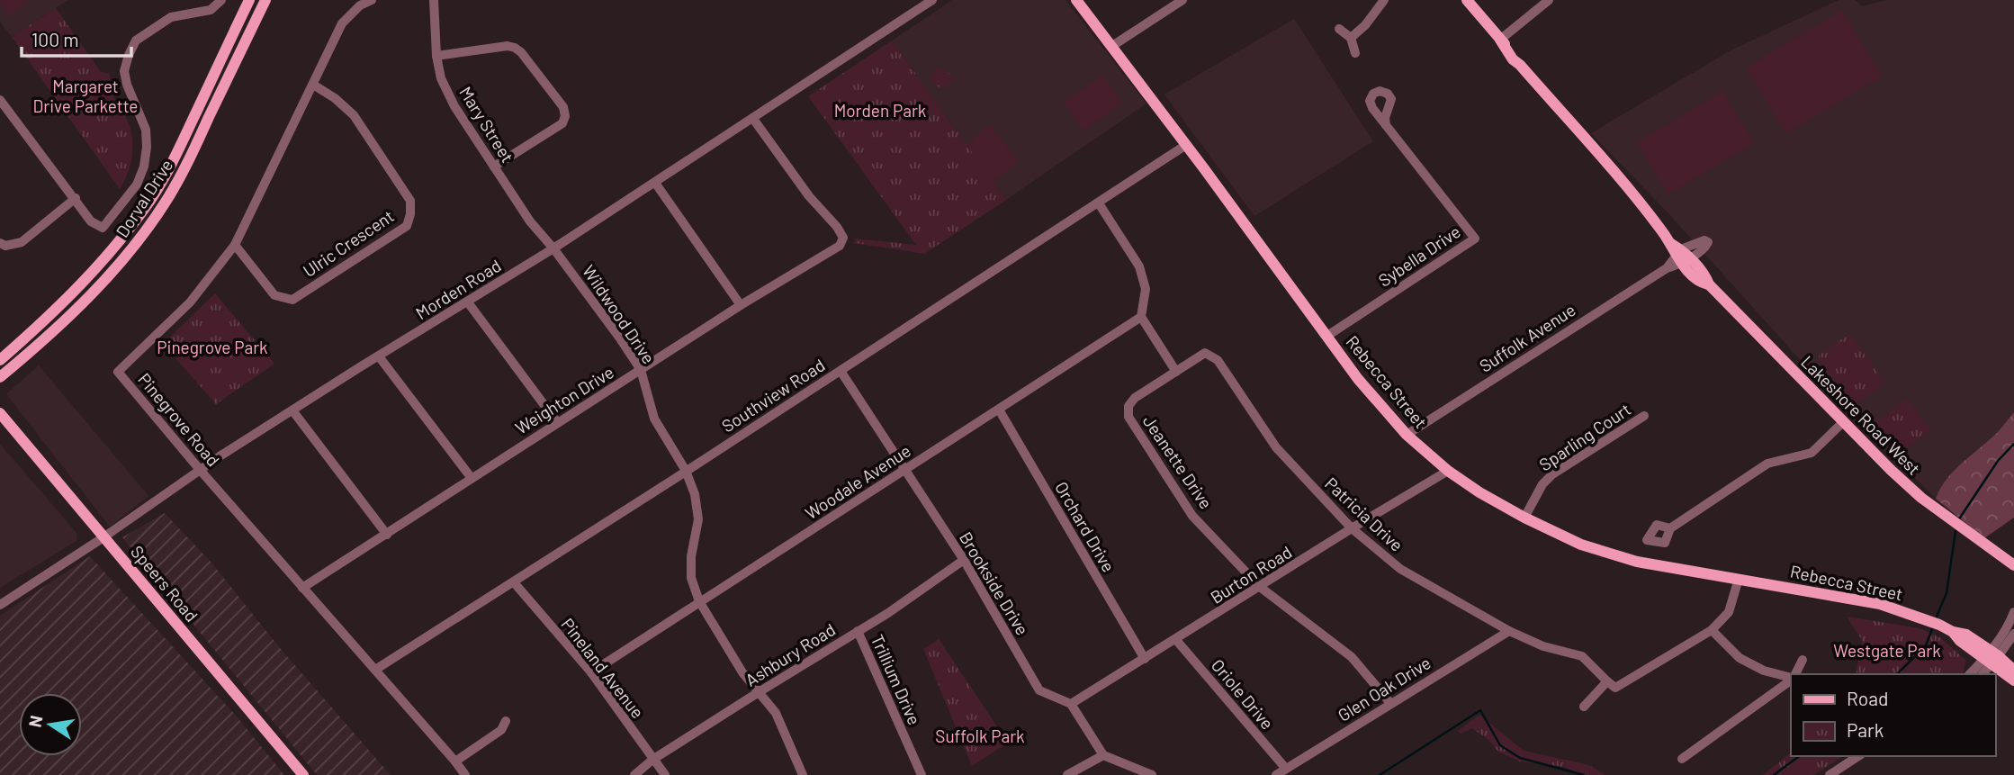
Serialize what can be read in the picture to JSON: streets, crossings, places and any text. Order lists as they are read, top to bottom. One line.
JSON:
{"streets":{"main road":["Dorval Drive","Rebecca Street","Lakeshore Road West","Speers Road"],"street":["Mary Street","Ulric Crescent","Sybella Drive","Morden Road","Wildwood Drive","Suffolk Avenue","Southview Road","Weighton Drive","Pinegrove Road","Sparling Court","Jeanette Drive","Woodale Avenue","Patricia Drive","Orchard Drive","Burton Road","Brookside Drive","Ashbury Road","Pineland Avenue","Trillium Drive","Glen Oak Drive","Oriole Drive"]},"crossings":[["Mary Street","Morden Road"],["Mary Street","Wildwood Drive"],["Ulric Crescent","Pinegrove Road"],["Sybella Drive","Rebecca Street"],["Morden Road","Wildwood Drive"],["Morden Road","Weighton Drive"],["Morden Road","Pinegrove Road"],["Morden Road","Speers Road"],["Wildwood Drive","Southview Road"],["Wildwood Drive","Weighton Drive"],["Wildwood Drive","Woodale Avenue"],["Wildwood Drive","Ashbury Road"],["Suffolk Avenue","Rebecca Street"],["Suffolk Avenue","Lakeshore Road West"],["Rebecca Street","Southview Road"],["Rebecca Street","Sparling Court"],["Rebecca Street","Burton Road"],["Southview Road","Pinegrove Road"],["Southview Road","Brookside Drive"],["Southview Road","Pineland Avenue"],["Weighton Drive","Pinegrove Road"],["Jeanette Drive","Patricia Drive"],["Jeanette Drive","Burton Road"],["Jeanette Drive","Glen Oak Drive"],["Woodale Avenue","Orchard Drive"],["Woodale Avenue","Brookside Drive"],["Woodale Avenue","Pineland Avenue"],["Patricia Drive","Burton Road"],["Patricia Drive","Glen Oak Drive"],["Orchard Drive","Burton Road"],["Burton Road","Brookside Drive"],["Burton Road","Oriole Drive"],["Brookside Drive","Ashbury Road"],["Ashbury Road","Pineland Avenue"],["Ashbury Road","Trillium Drive"],["Glen Oak Drive","Oriole Drive"]],"parks":["Margaret Drive Parkette","Morden Park","Pinegrove Park","Westgate Park","Suffolk Park"],"legend":["Road","Park"],"scale_bar":"100 m","north":"left"}
